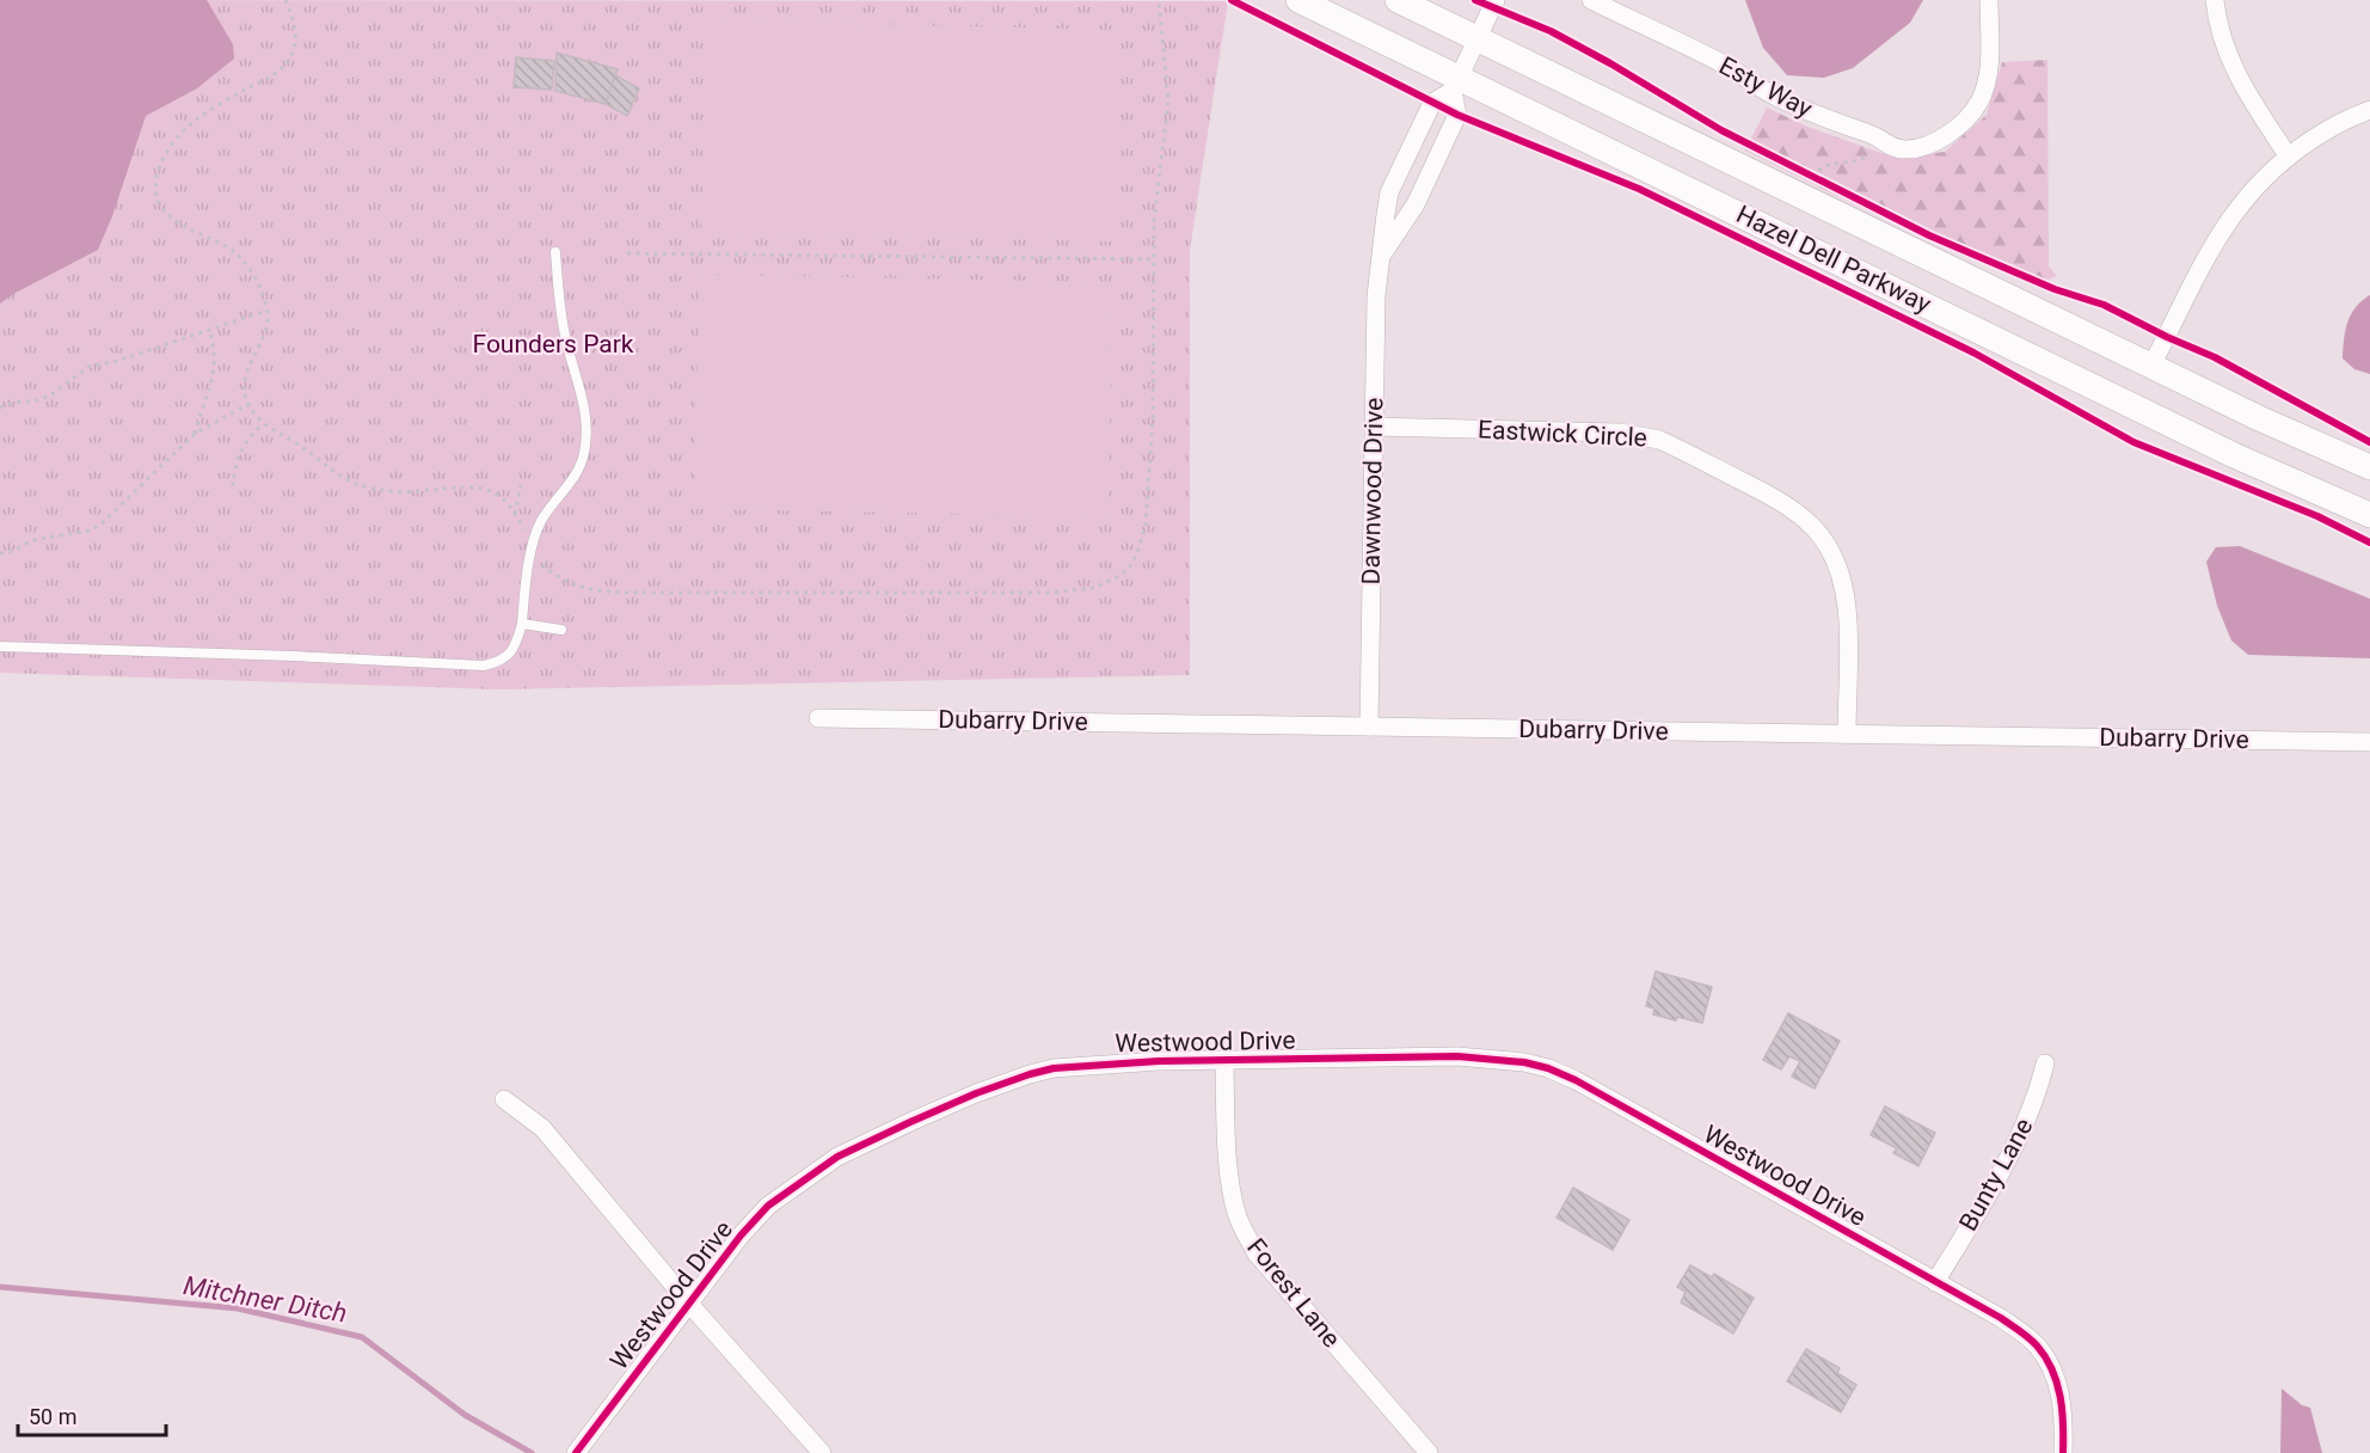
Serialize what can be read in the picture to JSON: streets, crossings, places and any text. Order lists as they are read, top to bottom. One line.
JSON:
{"streets":{"main road":["Hazel Dell Parkway"],"street":["Esty Way","Eastwick Circle","Dawnwood Drive","Dubarry Drive","Westwood Drive","Bunty Lane","Forest Lane"]},"crossings":[["Hazel Dell Parkway","Dawnwood Drive"],["Eastwick Circle","Dawnwood Drive"],["Eastwick Circle","Dubarry Drive"],["Dawnwood Drive","Dubarry Drive"],["Westwood Drive","Bunty Lane"],["Westwood Drive","Forest Lane"]],"water":["Mitchner Ditch"],"parks":["Founders Park"],"scale_bar":"50 m"}
